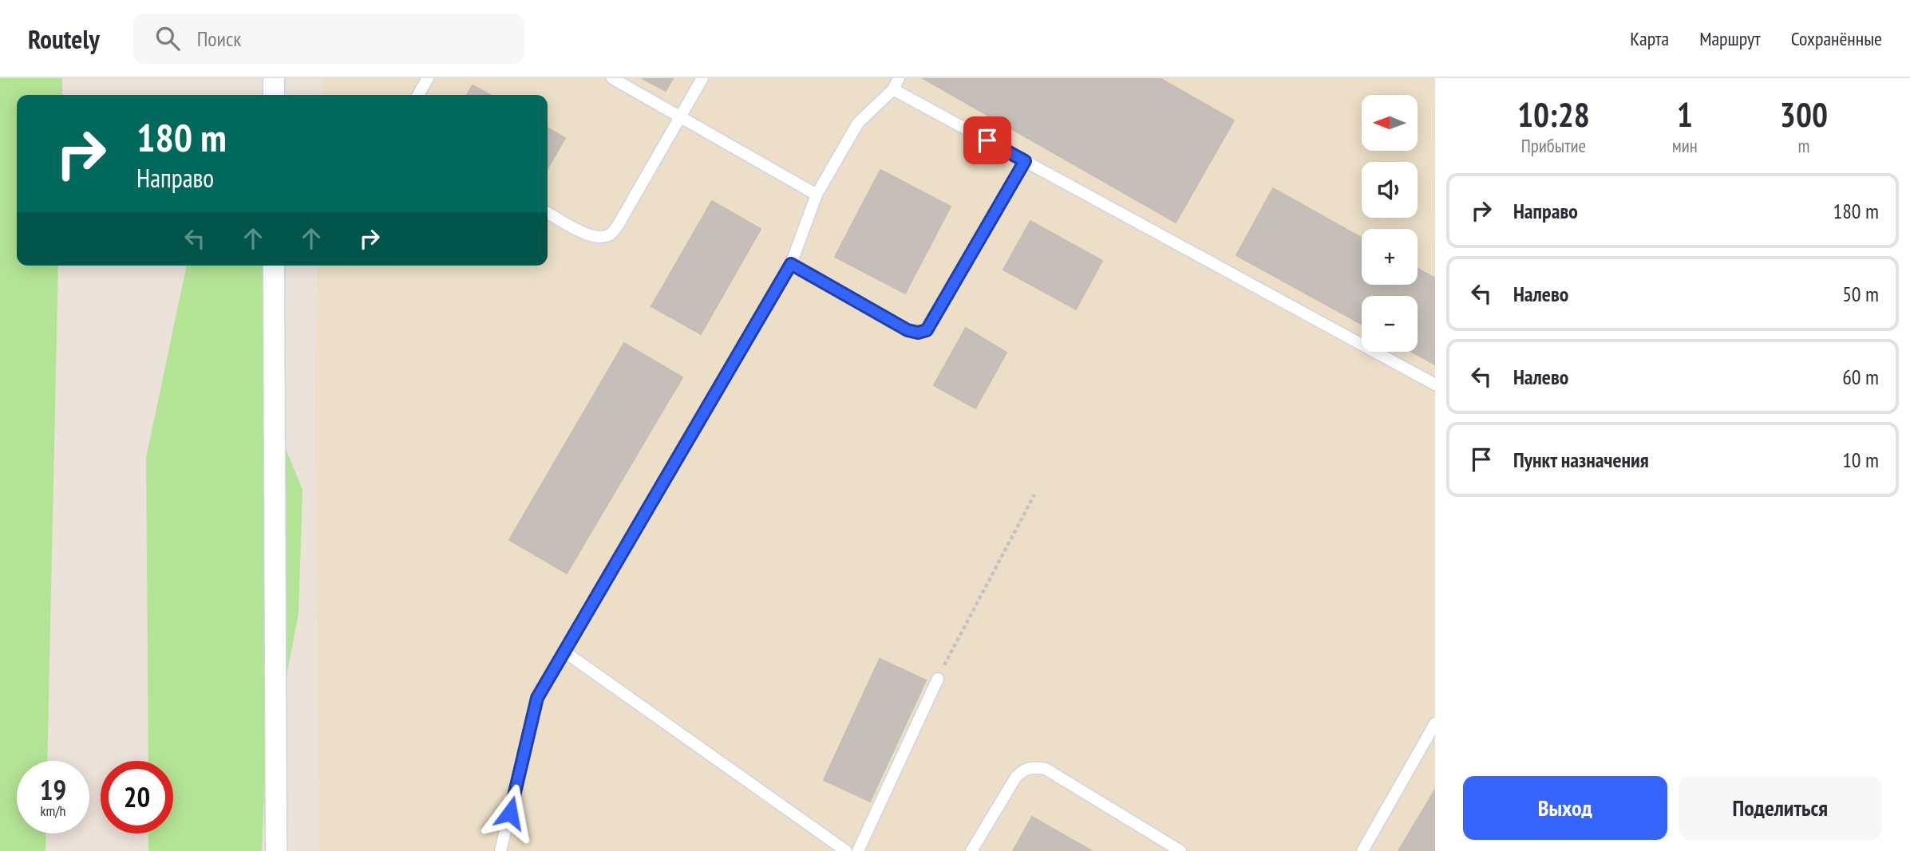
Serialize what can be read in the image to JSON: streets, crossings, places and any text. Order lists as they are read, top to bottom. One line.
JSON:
{"north":"left","page":{"header":"Routely","search":"Поиск","nav":["Карта","Маршрут","Сохранённые"],"eta":["10:28","Прибытие","1","мин","300","m"],"map_buttons":["+","−"],"turn":["180 m","Направо"],"list":[{"name":"Направо","value":"180 m"},{"name":"Налево","value":"50 m"},{"name":"Налево","value":"60 m"},{"name":"Пункт назначения","value":"10 m"}],"speed":"19 km/h","limit":"20","buttons":["Выход","Поделиться"]}}
